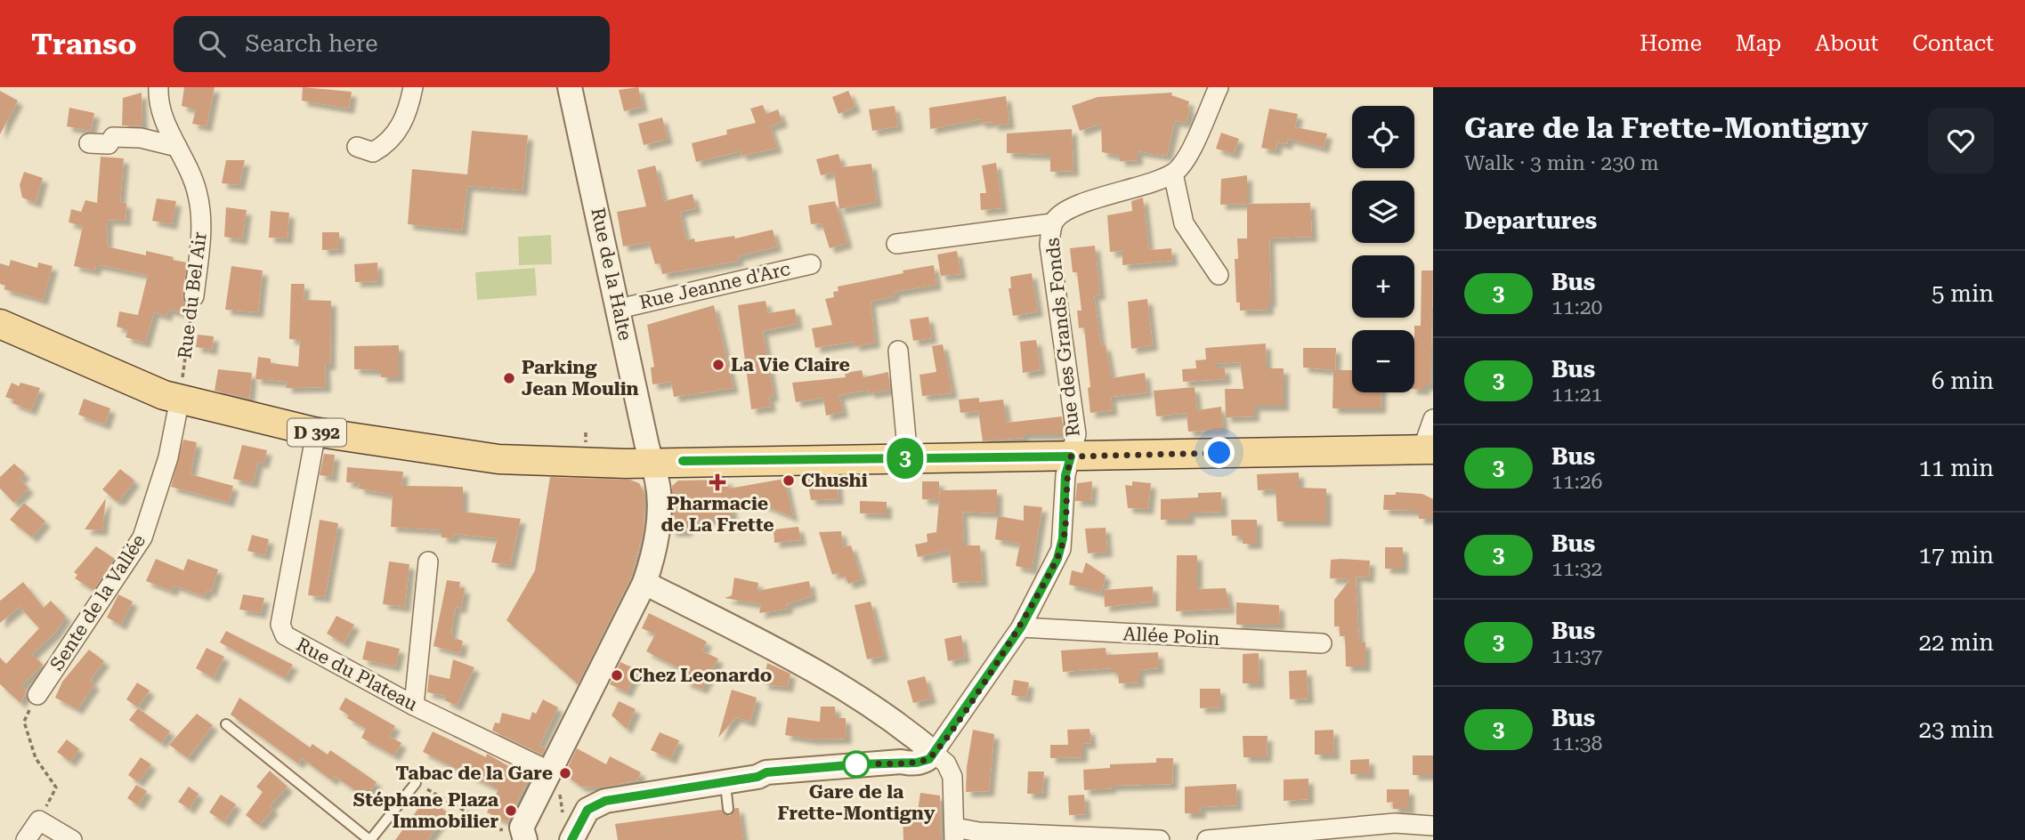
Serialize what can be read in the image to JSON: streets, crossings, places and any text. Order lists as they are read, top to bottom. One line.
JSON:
{"streets":{"main road":["D 392"],"street":["Rue de la Halte","Rue Jeanne d'Arc","Rue du Bel Air","Rue des Grands Fonds","Sente de la Vallée","Allée Polin","Rue du Plateau"]},"crossings":[["Rue de la Halte","Rue Jeanne d'Arc"],["Rue de la Halte","D 392"],["Rue de la Halte","Rue du Plateau"],["Rue du Bel Air","D 392"],["Rue du Bel Air","Sente de la Vallée"],["Rue des Grands Fonds","D 392"],["Rue des Grands Fonds","Allée Polin"],["D 392","Sente de la Vallée"],["D 392","Rue du Plateau"]],"places":{"other":["La Vie Claire","Parking Jean Moulin","Chushi","Chez Leonardo","Gare de la Frette-Montigny","Tabac de la Gare","Stéphane Plaza Immobilier"],"health":["Pharmacie de La Frette"]},"lines":["bus line 3"],"page":{"header":"Transo","search":"Search here","nav":["Home","Map","About","Contact"],"on_map":"3","heading":[["Gare de la Frette-Montigny","Walk · 3 min · 230 m"],"Departures"],"map_buttons":["+","−"],"list":[{"mark":"3","name":"Bus","note":"11:20","value":"5 min"},{"mark":"3","name":"Bus","note":"11:21","value":"6 min"},{"mark":"3","name":"Bus","note":"11:26","value":"11 min"},{"mark":"3","name":"Bus","note":"11:32","value":"17 min"},{"mark":"3","name":"Bus","note":"11:37","value":"22 min"},{"mark":"3","name":"Bus","note":"11:38","value":"23 min"}]}}
